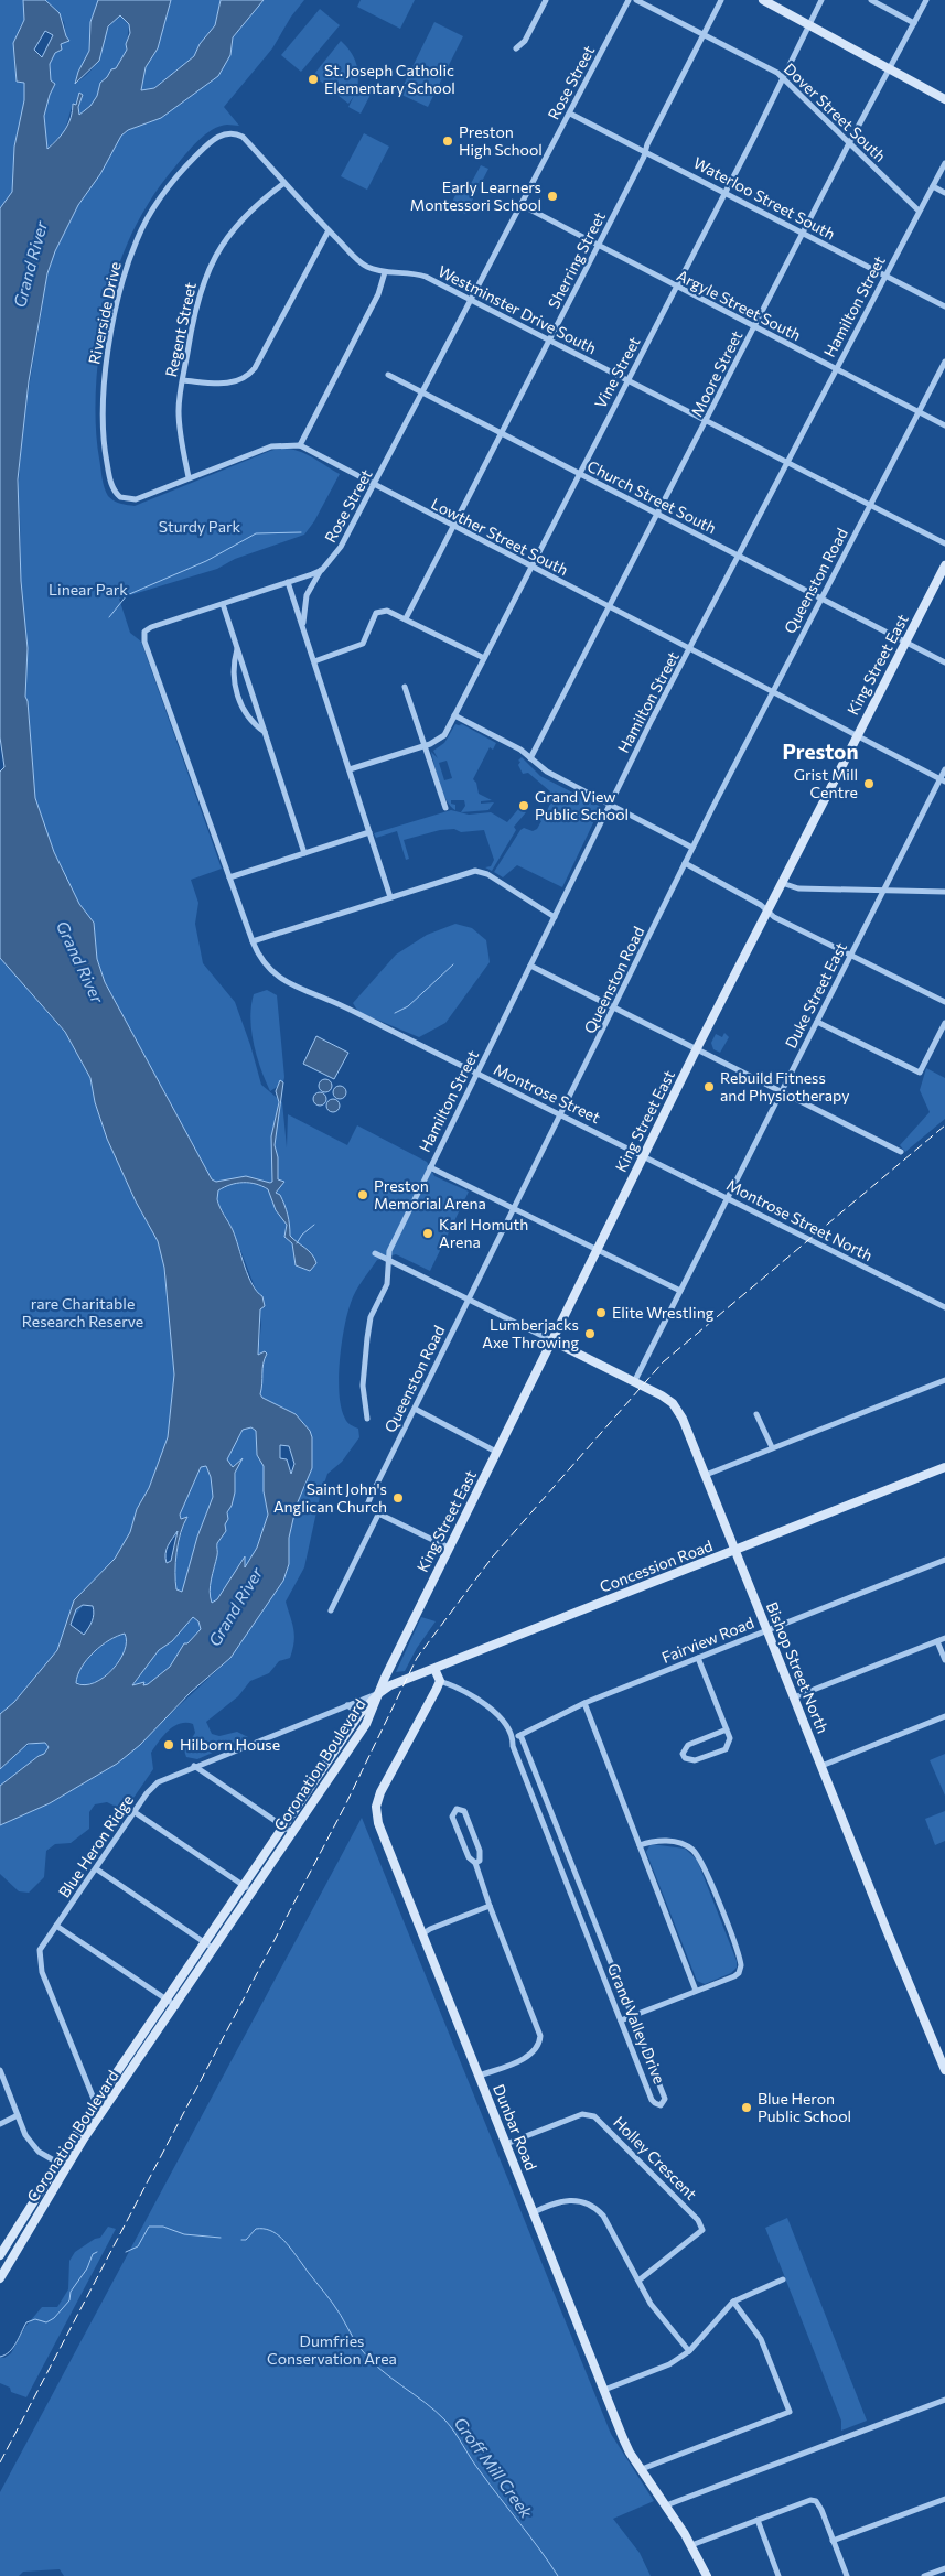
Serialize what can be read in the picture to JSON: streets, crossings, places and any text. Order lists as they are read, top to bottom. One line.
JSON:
{"streets":{"main road":["King Street East","Concession Road","Bishop Street North","Coronation Boulevard","Dunbar Road"],"street":["Rose Street","Dover Street South","Waterloo Street South","Sherring Street","Argyle Street South","Hamilton Street","Westminster Drive South","Riverside Drive","Regent Street","Vine Street","Moore Street","Church Street South","Lowther Street South","Queenston Road","Duke Street East","Montrose Street","Montrose Street North","Fairview Road","Blue Heron Ridge","Grand Valley Drive","Holley Crescent"]},"crossings":[["Rose Street","Waterloo Street South"],["Rose Street","Argyle Street South"],["Rose Street","Westminster Drive South"],["Rose Street","Church Street South"],["Rose Street","Lowther Street South"],["Rose Street","Montrose Street"],["Dover Street South","Sherring Street"],["Dover Street South","Hamilton Street"],["Dover Street South","Vine Street"],["Dover Street South","Moore Street"],["Waterloo Street South","Sherring Street"],["Waterloo Street South","Hamilton Street"],["Waterloo Street South","Vine Street"],["Waterloo Street South","Moore Street"],["Sherring Street","Argyle Street South"],["Sherring Street","Westminster Drive South"],["Sherring Street","Church Street South"],["Sherring Street","Lowther Street South"],["Argyle Street South","Hamilton Street"],["Argyle Street South","Vine Street"],["Argyle Street South","Moore Street"],["Argyle Street South","Queenston Road"],["Hamilton Street","Westminster Drive South"],["Hamilton Street","Church Street South"],["Hamilton Street","Lowther Street South"],["Hamilton Street","Montrose Street"],["Westminster Drive South","Riverside Drive"],["Westminster Drive South","Regent Street"],["Westminster Drive South","Vine Street"],["Westminster Drive South","Moore Street"],["Westminster Drive South","Queenston Road"],["Riverside Drive","Regent Street"],["Vine Street","Church Street South"],["Vine Street","Lowther Street South"],["Moore Street","Church Street South"],["Moore Street","Lowther Street South"],["Church Street South","Queenston Road"],["Church Street South","King Street East"],["Lowther Street South","Queenston Road"],["Lowther Street South","King Street East"],["Lowther Street South","Duke Street East"],["Queenston Road","Montrose Street"],["King Street East","Montrose Street"],["King Street East","Montrose Street North"],["King Street East","Concession Road"],["King Street East","Bishop Street North"],["King Street East","Coronation Boulevard"],["King Street East","Blue Heron Ridge"],["Duke Street East","Montrose Street North"],["Duke Street East","Bishop Street North"],["Montrose Street","Montrose Street North"],["Concession Road","Bishop Street North"],["Concession Road","Coronation Boulevard"],["Concession Road","Blue Heron Ridge"],["Fairview Road","Bishop Street North"],["Fairview Road","Grand Valley Drive"],["Coronation Boulevard","Blue Heron Ridge"],["Grand Valley Drive","Dunbar Road"],["Dunbar Road","Holley Crescent"]],"districts":["Preston"],"water":["Grand River","Groff Mill Creek"],"parks":["Sturdy Park","Linear Park","rare Charitable Research Reserve","Dumfries Conservation Area"],"places":["St. Joseph Catholic Elementary School","Preston High School","Early Learners Montessori School","Grist Mill Centre","Grand View Public School","Rebuild Fitness and Physiotherapy","Preston Memorial Arena","Karl Homuth Arena","Elite Wrestling","Lumberjacks Axe Throwing","Saint John's Anglican Church","Hilborn House","Blue Heron Public School"]}
